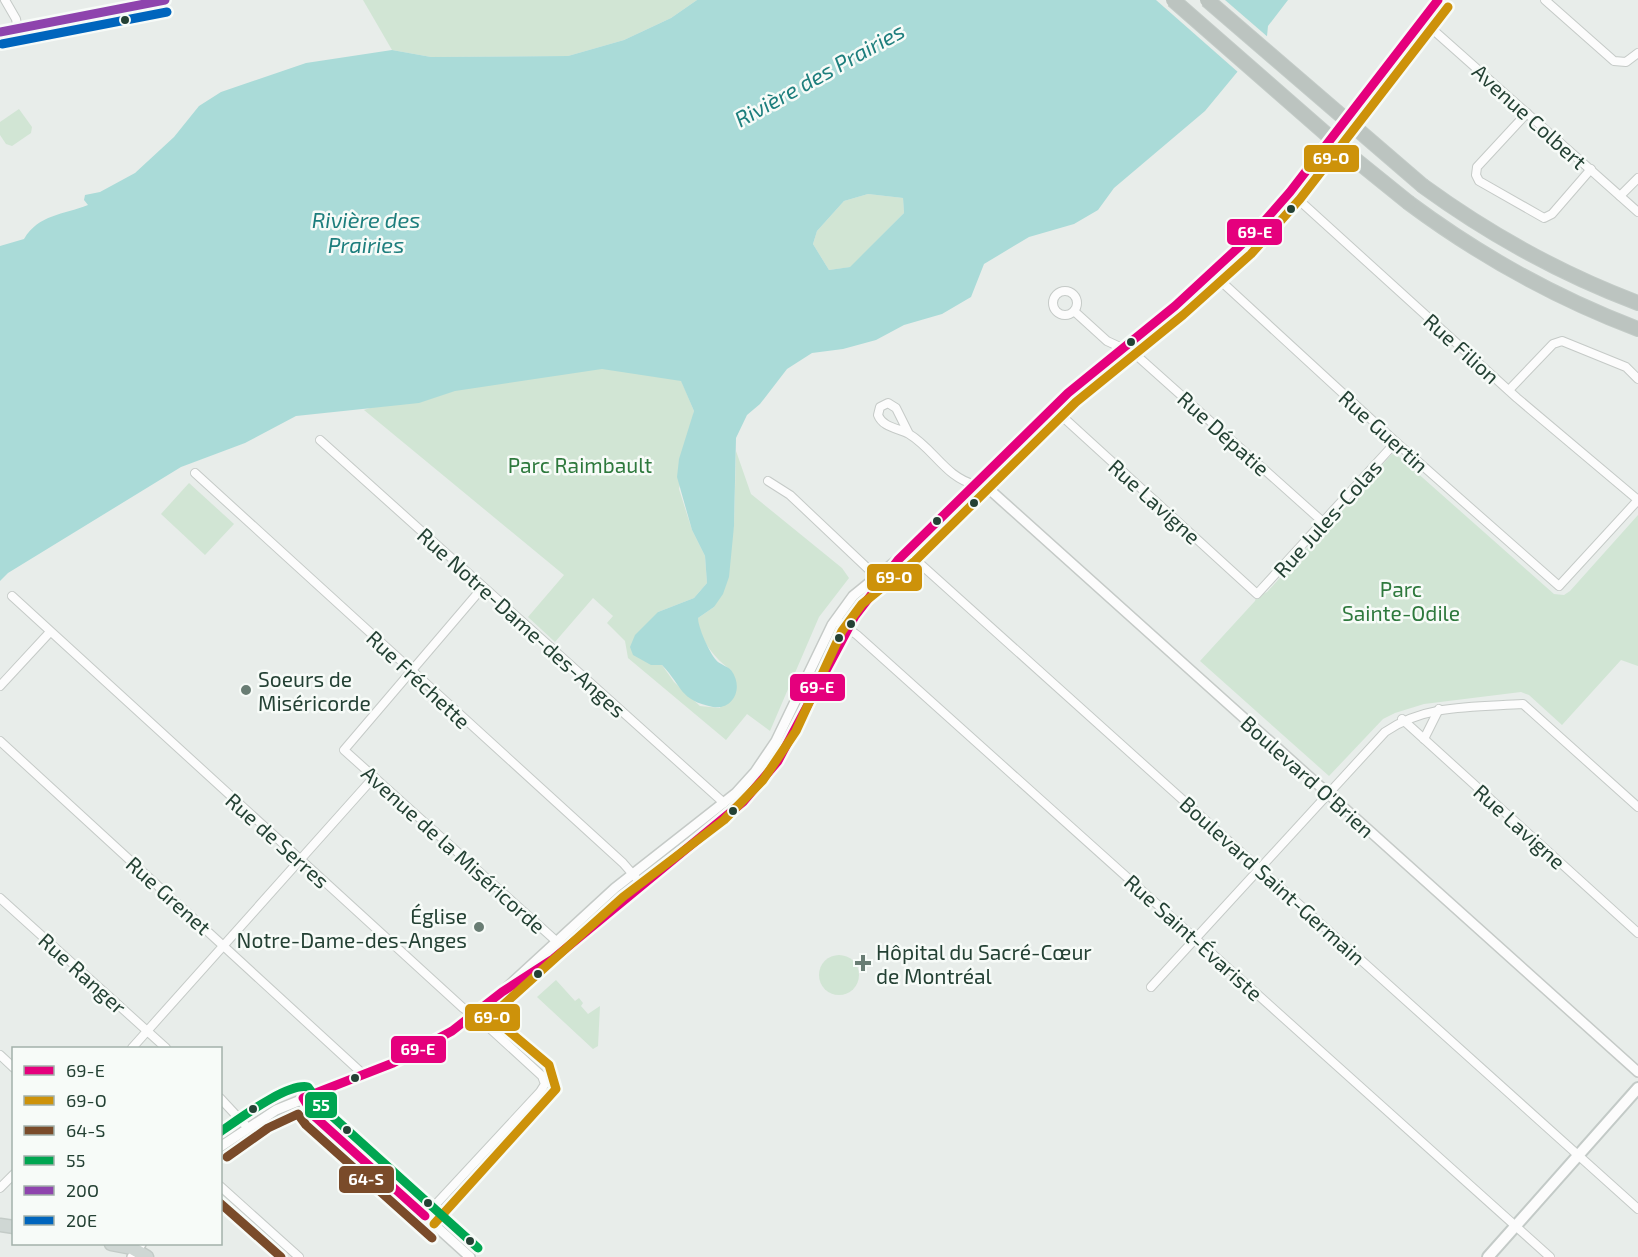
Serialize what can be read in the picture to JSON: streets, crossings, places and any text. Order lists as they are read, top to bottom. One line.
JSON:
{"streets":{"street":["Avenue Colbert","Rue Filion","Rue Guertin","Rue Dépatie","Rue Lavigne","Rue Jules-Colas","Rue Notre-Dame-des-Anges","Rue Fréchette","Boulevard O'Brien","Rue de Serres","Avenue de la Miséricorde","Boulevard Saint-Germain","Rue Grenet","Rue Saint-Évariste","Rue Ranger"]},"crossings":[["Rue Filion","Rue Guertin"],["Rue Guertin","Rue Jules-Colas"],["Rue Dépatie","Rue Jules-Colas"],["Rue Lavigne","Rue Jules-Colas"],["Rue Fréchette","Avenue de la Miséricorde"]],"water":["Rivière des Prairies"],"parks":["Parc Raimbault","Parc Sainte-Odile"],"places":{"other":["Soeurs de Miséricorde","Église Notre-Dame-des-Anges"],"health":["Hôpital du Sacré-Cœur de Montréal"]},"lines":["transit line 69-E","transit line 20O","transit line 69-O","transit line 20E","transit line 55","transit line 64-S"],"legend":["69-E","69-O","64-S","55","20O","20E"]}
